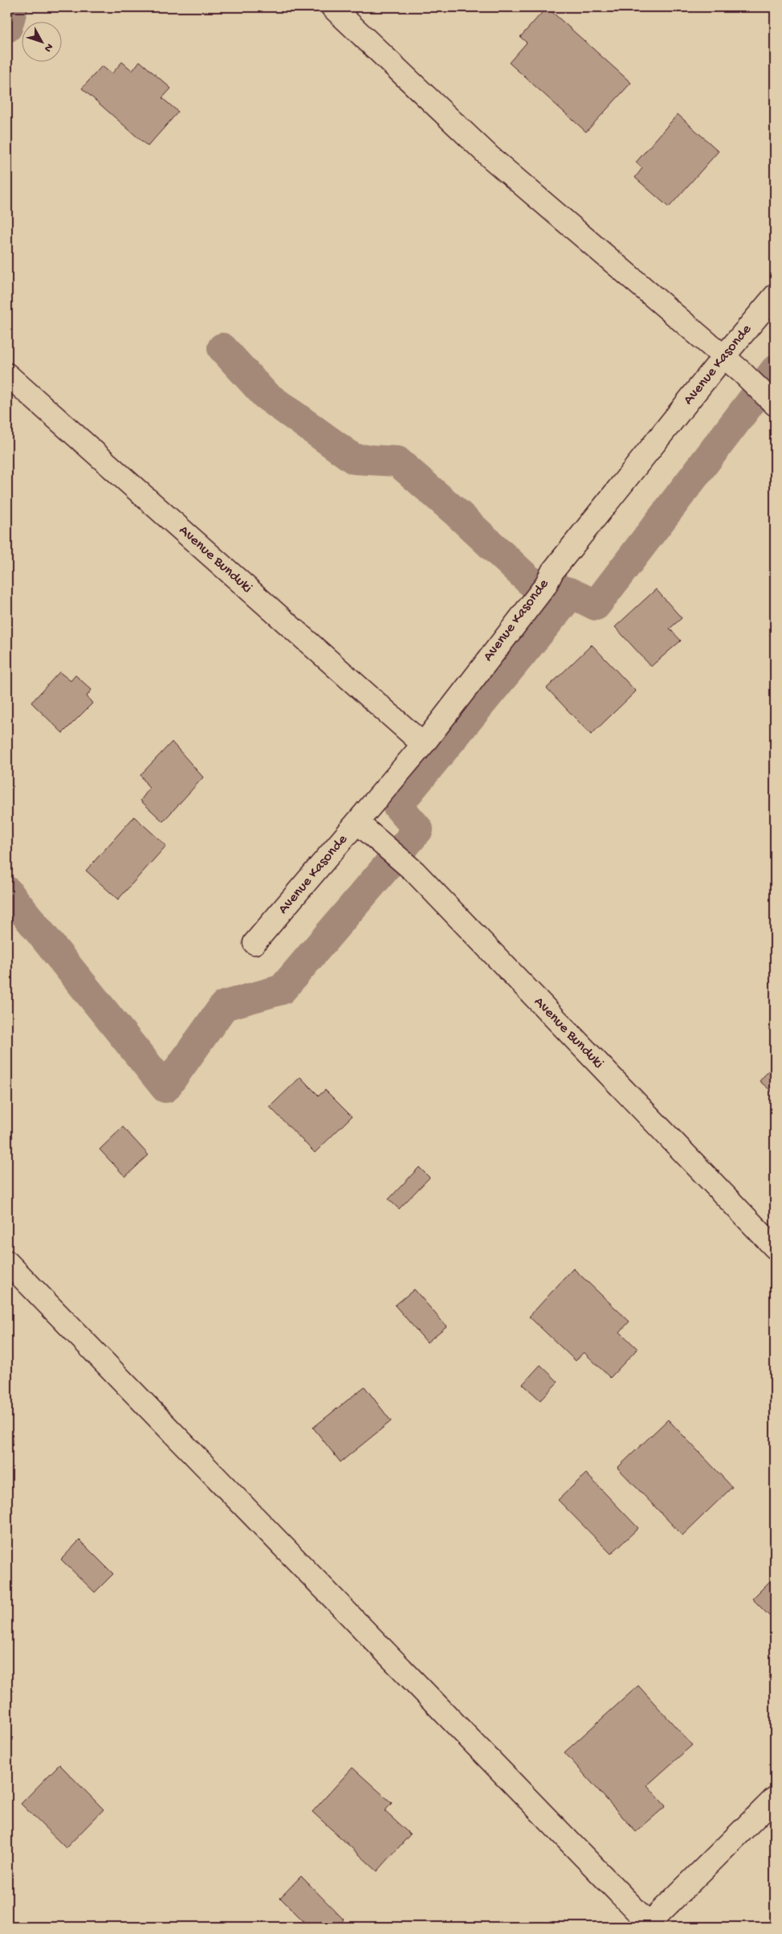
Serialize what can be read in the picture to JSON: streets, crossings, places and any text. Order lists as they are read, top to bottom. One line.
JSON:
{"streets":{"street":["Avenue Kasonde","Avenue Bunduki"]},"crossings":[["Avenue Kasonde","Avenue Bunduki"]],"north":"bottom right"}
